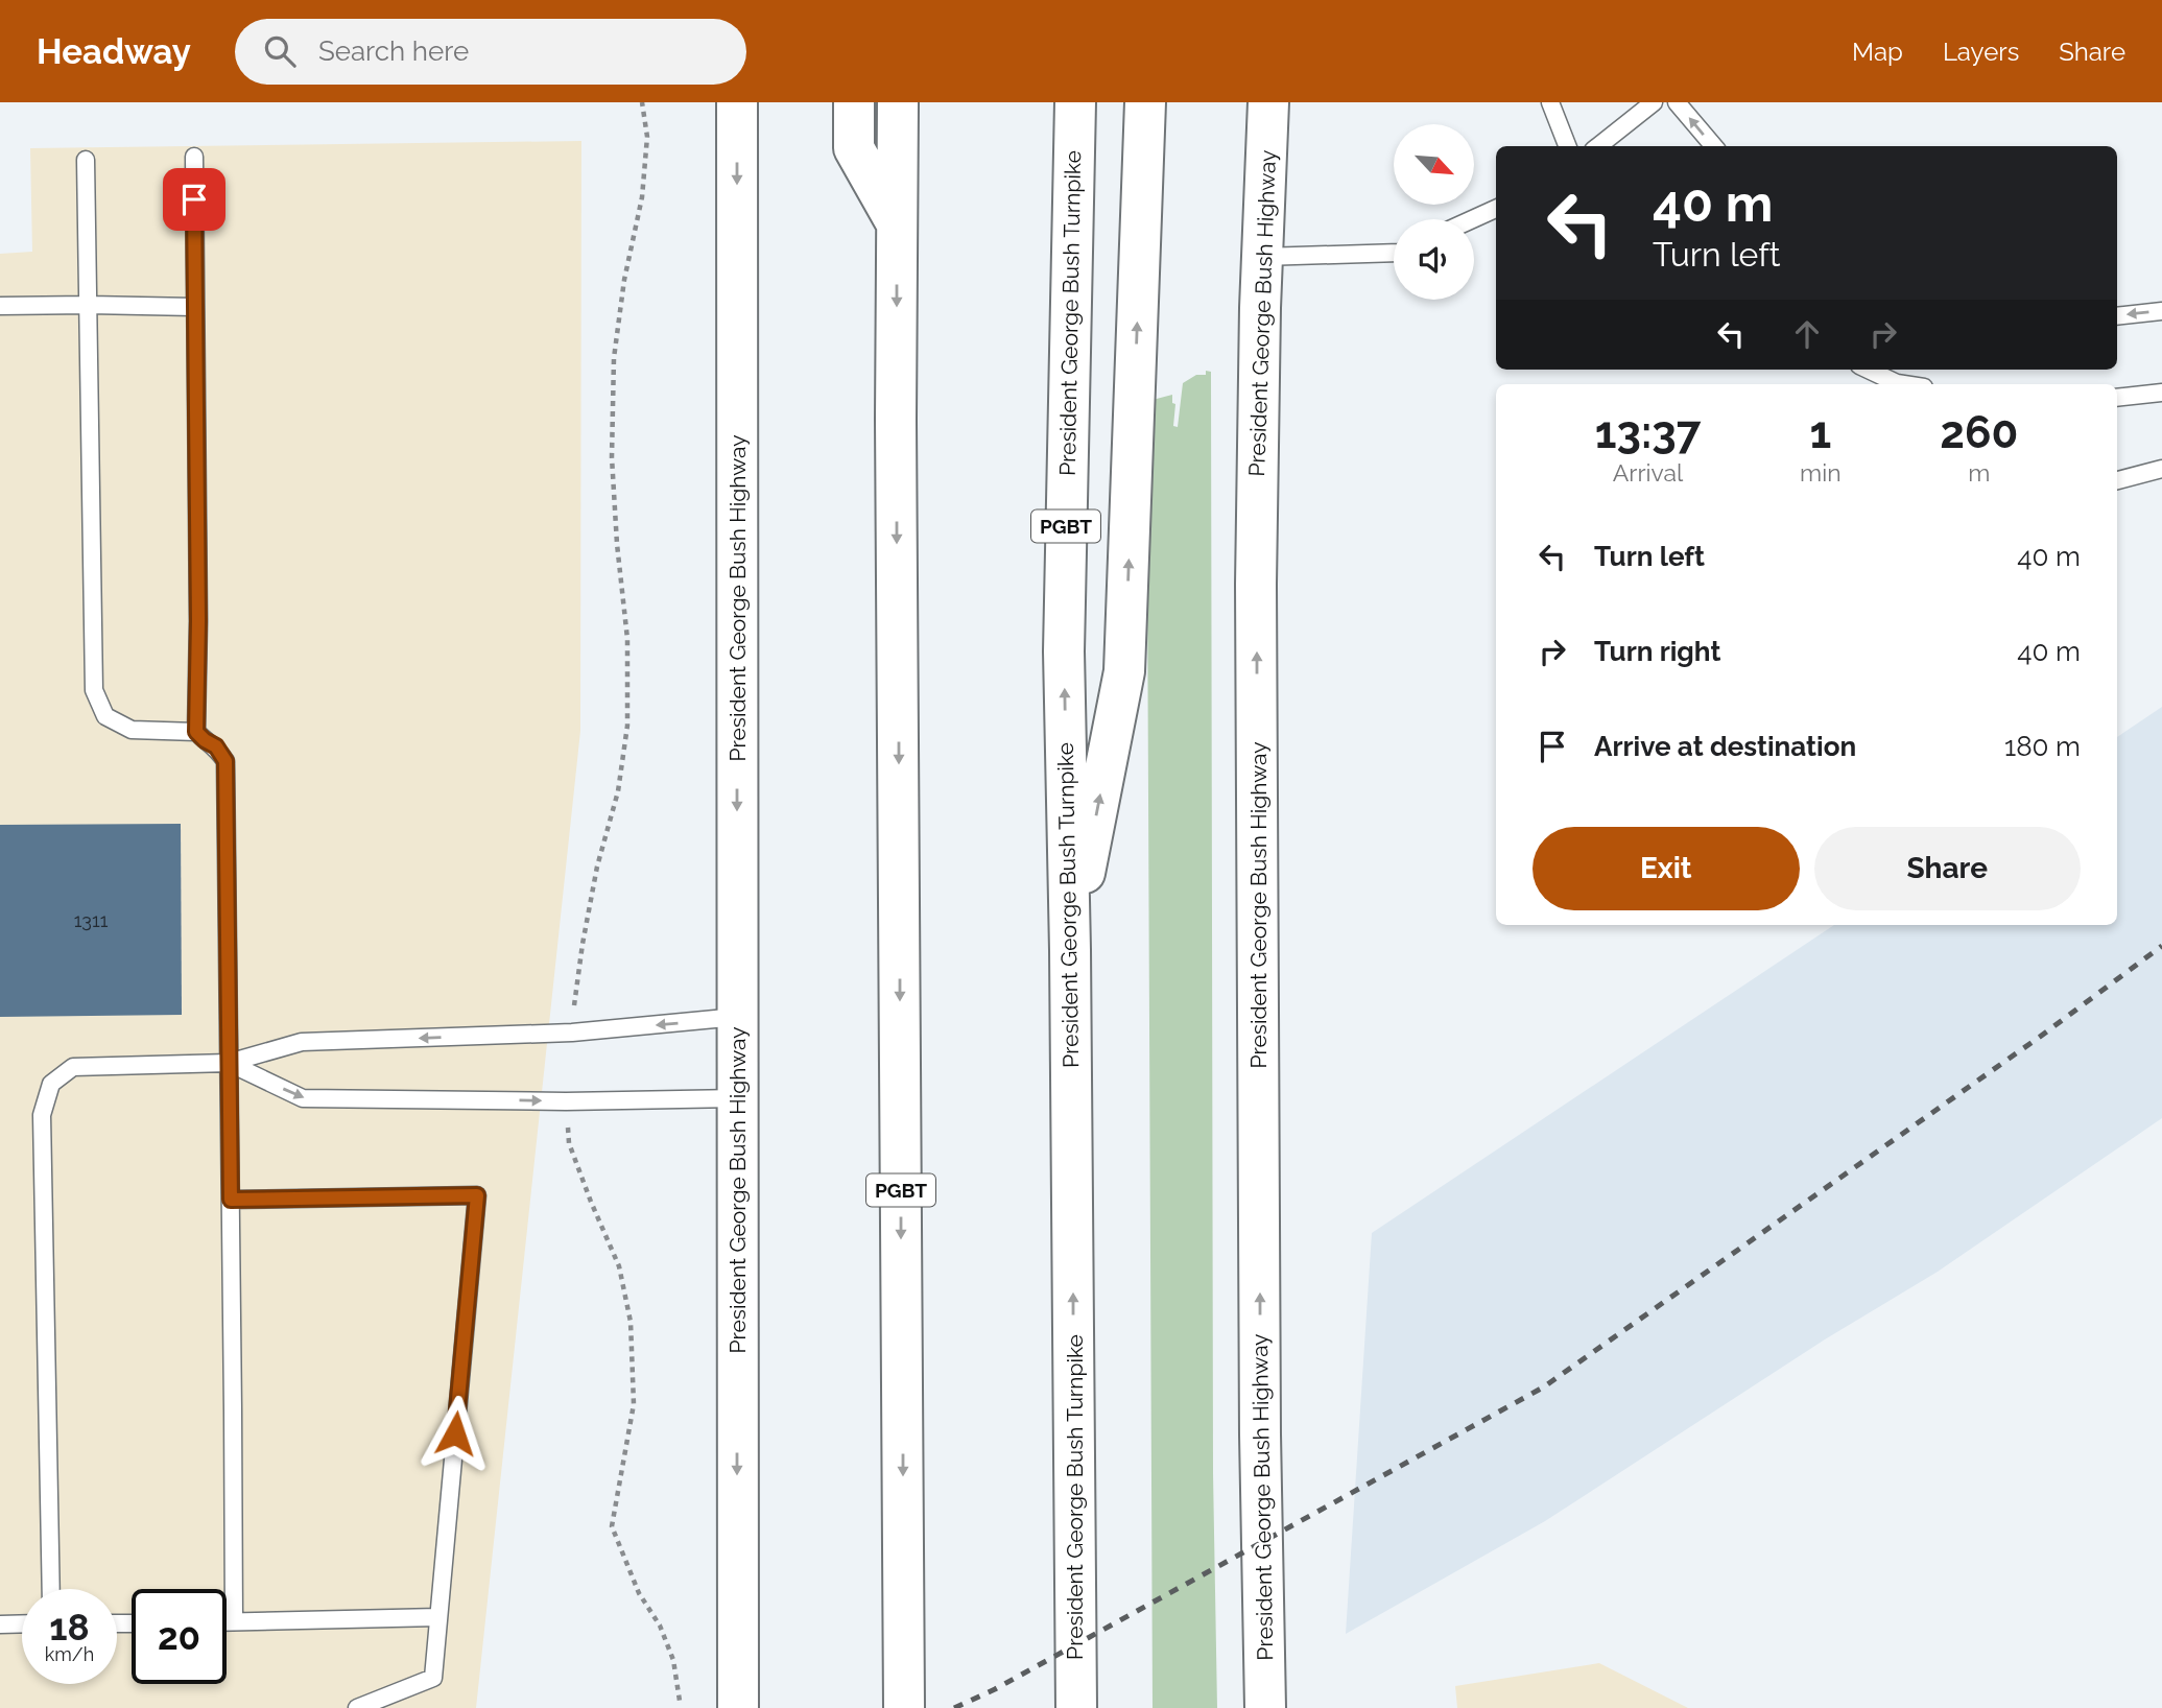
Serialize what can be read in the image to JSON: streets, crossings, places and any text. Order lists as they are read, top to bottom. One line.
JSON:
{"streets":{"main road":["President George Bush Turnpike","President George Bush Highway","PGBT"]},"house_numbers":["1311"],"north":"bottom right","page":{"header":"Headway","search":"Search here","nav":["Map","Layers","Share"],"turn":["40 m","Turn left"],"eta":["13:37","Arrival","1","min","260","m"],"list":[{"name":"Turn left","value":"40 m"},{"name":"Turn right","value":"40 m"},{"name":"Arrive at destination","value":"180 m"}],"buttons":["Exit","Share"],"speed":"18 km/h","limit":"20"}}
